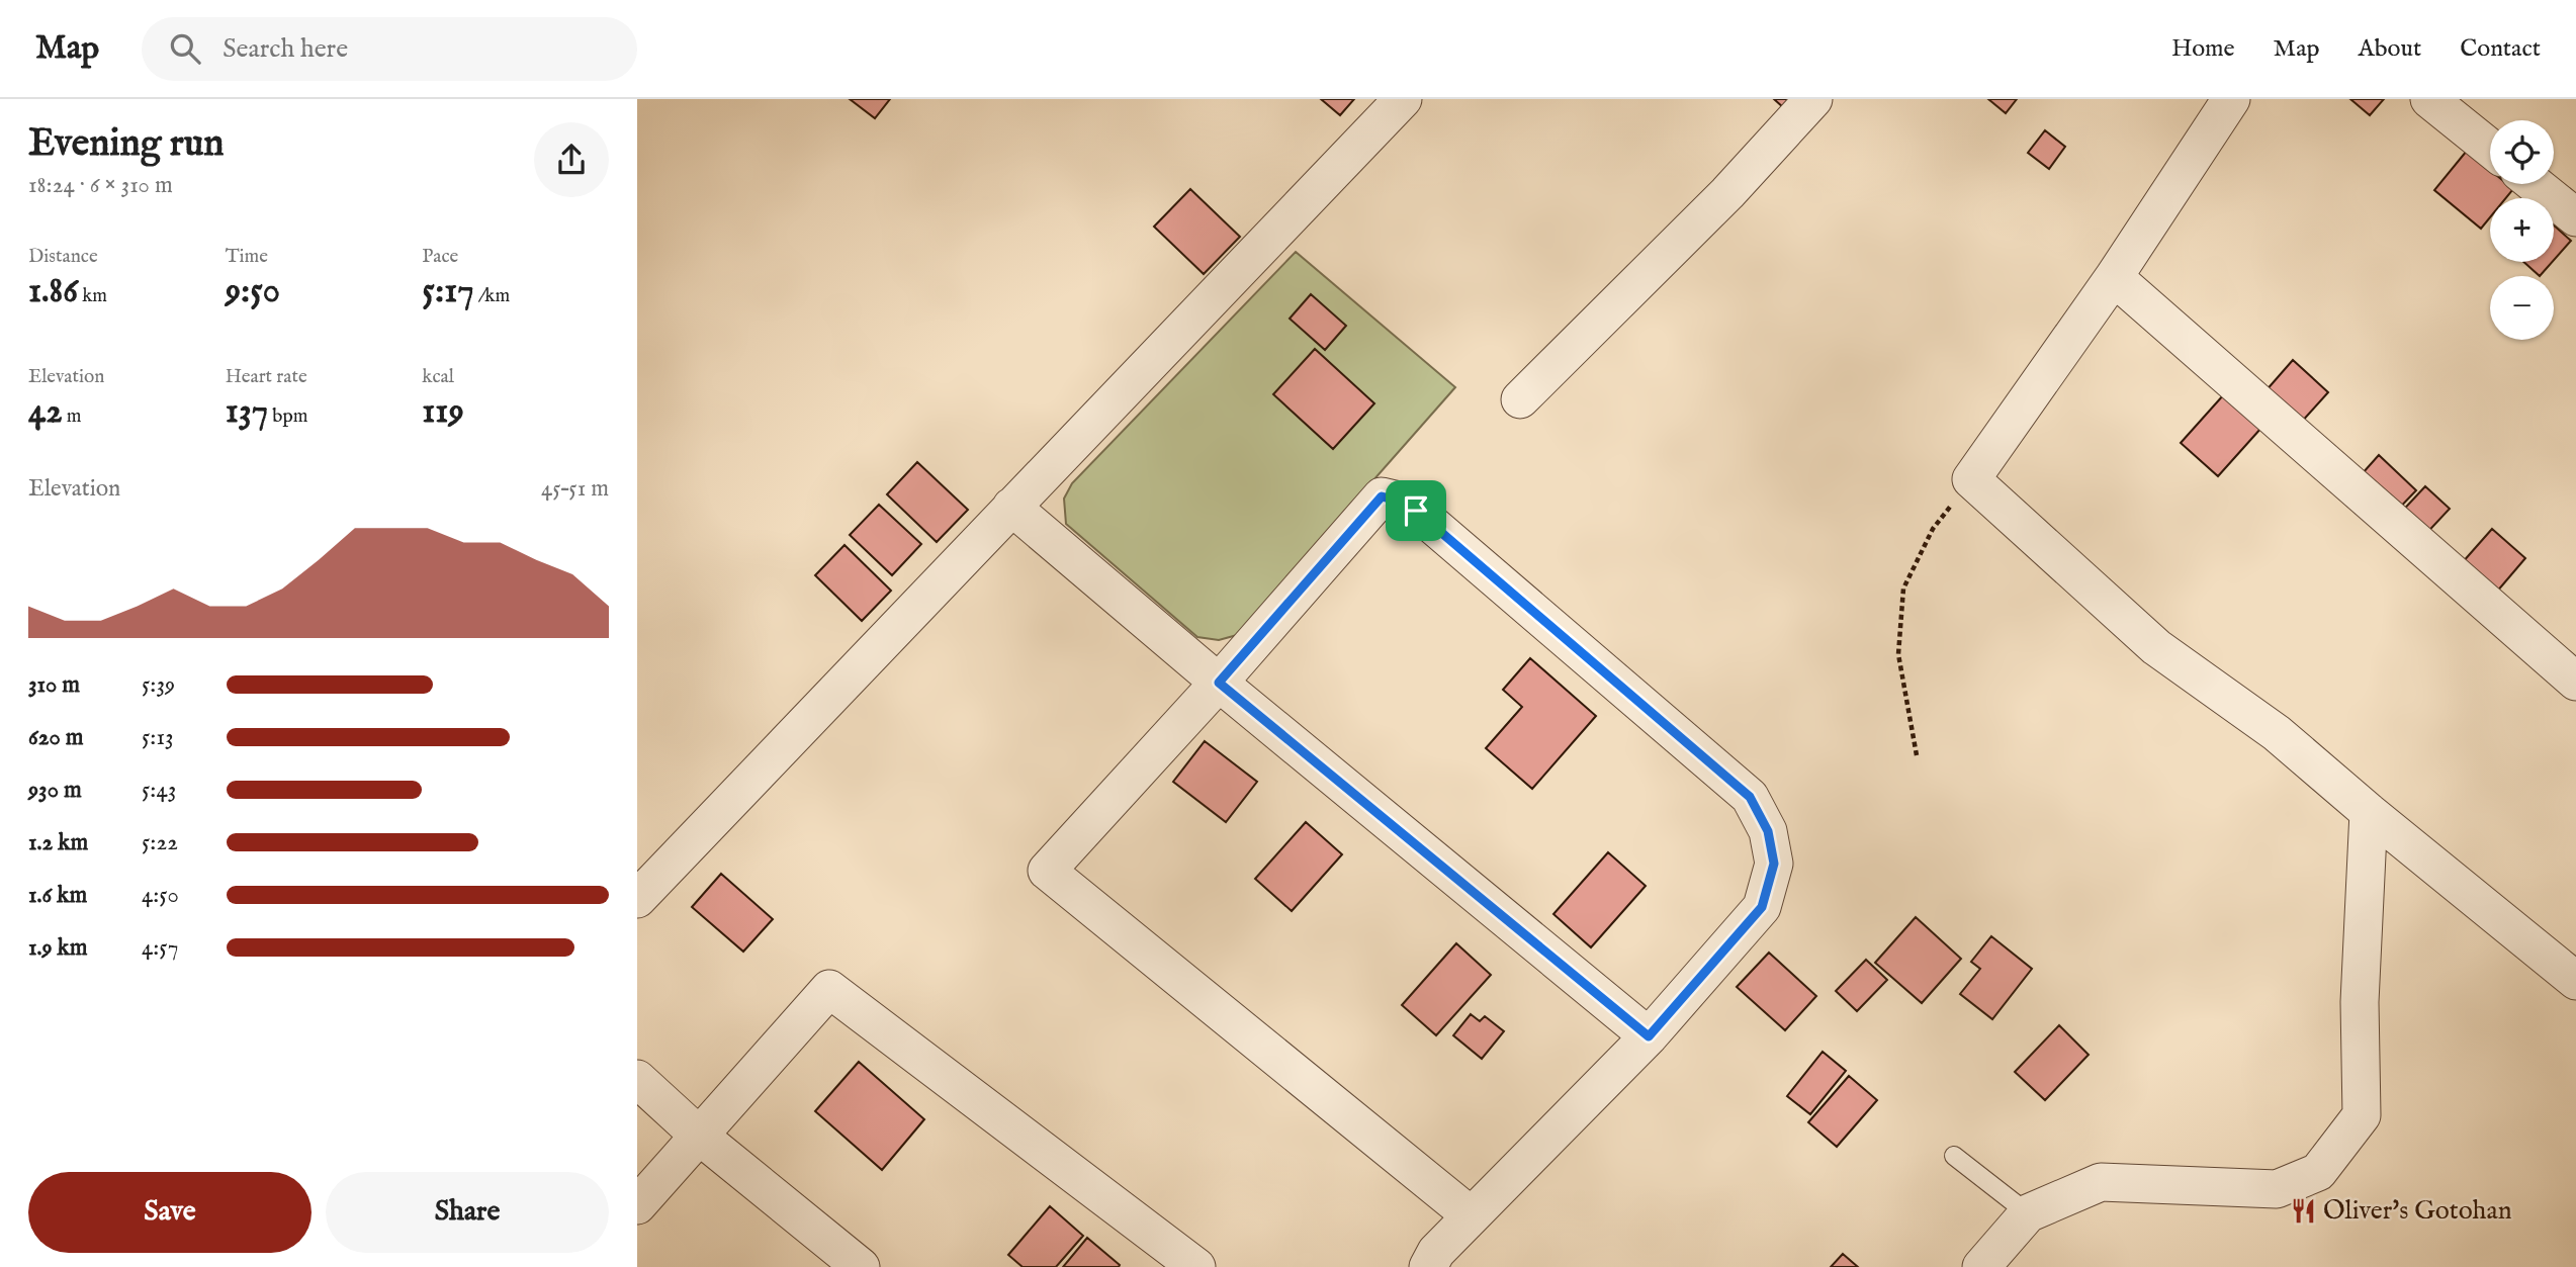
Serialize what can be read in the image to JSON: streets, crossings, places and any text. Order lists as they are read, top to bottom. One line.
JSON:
{"places":{"restaurant":["Oliver's Gotohan"]},"page":{"header":"Map","search":"Search here","nav":["Home","Map","About","Contact"],"heading":["Evening run","18:24 · 6 × 310 m"],"map_buttons":["+","−"],"stats":[["Distance","1.86 km"],["Time","9:50"],["Pace","5:17 /km"],["Elevation","42 m"],["Heart rate","137 bpm"],["kcal","119"]],"chart":["Elevation","45–51 m"],"list":[{"name":"310 m","note":"5:39"},{"name":"620 m","note":"5:13"},{"name":"930 m","note":"5:43"},{"name":"1.2 km","note":"5:22"},{"name":"1.6 km","note":"4:50"},{"name":"1.9 km","note":"4:57"}],"buttons":["Save","Share"]}}
